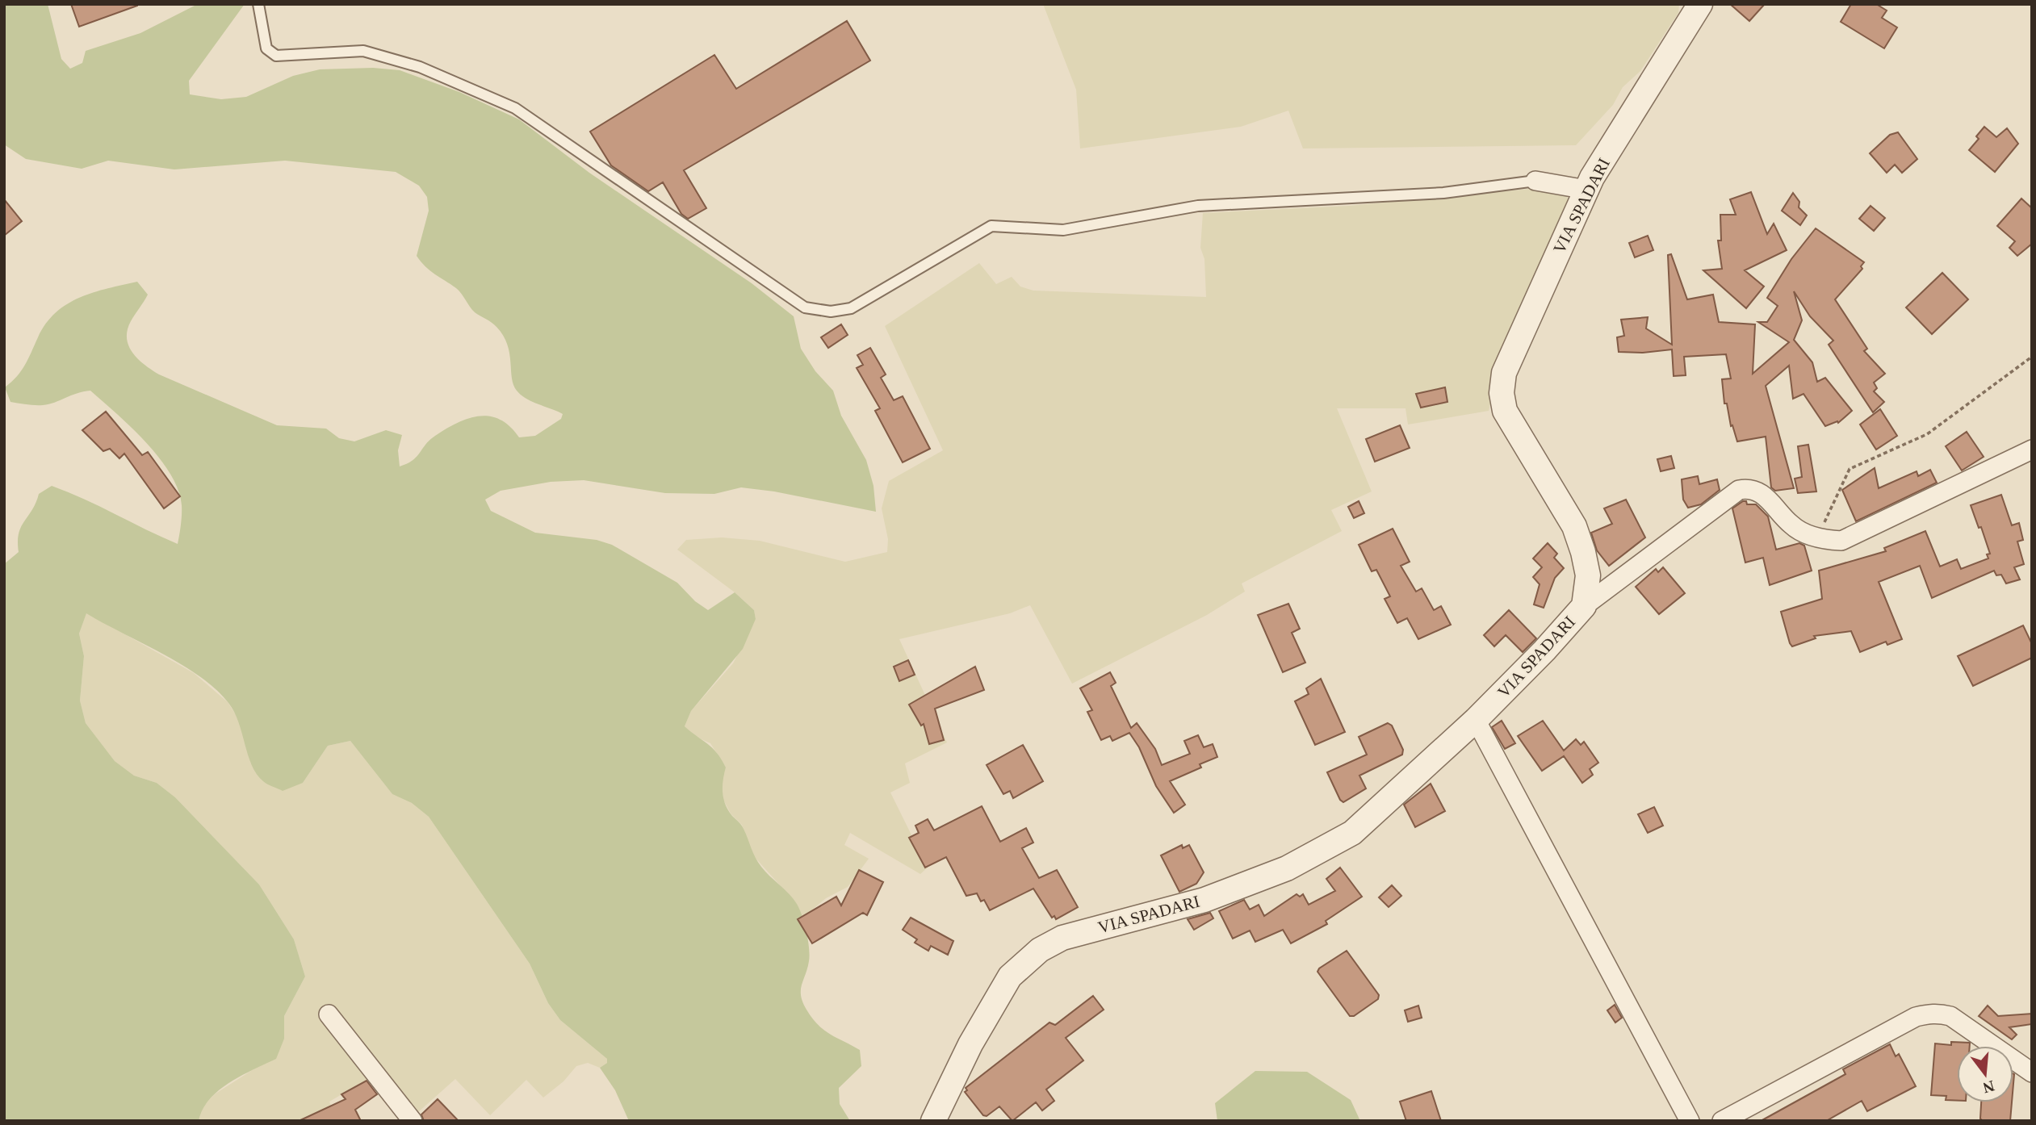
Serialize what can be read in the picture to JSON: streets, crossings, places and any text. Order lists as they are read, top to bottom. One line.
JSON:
{"streets":{"street":["VIA SPADARI"]},"north":"bottom"}
